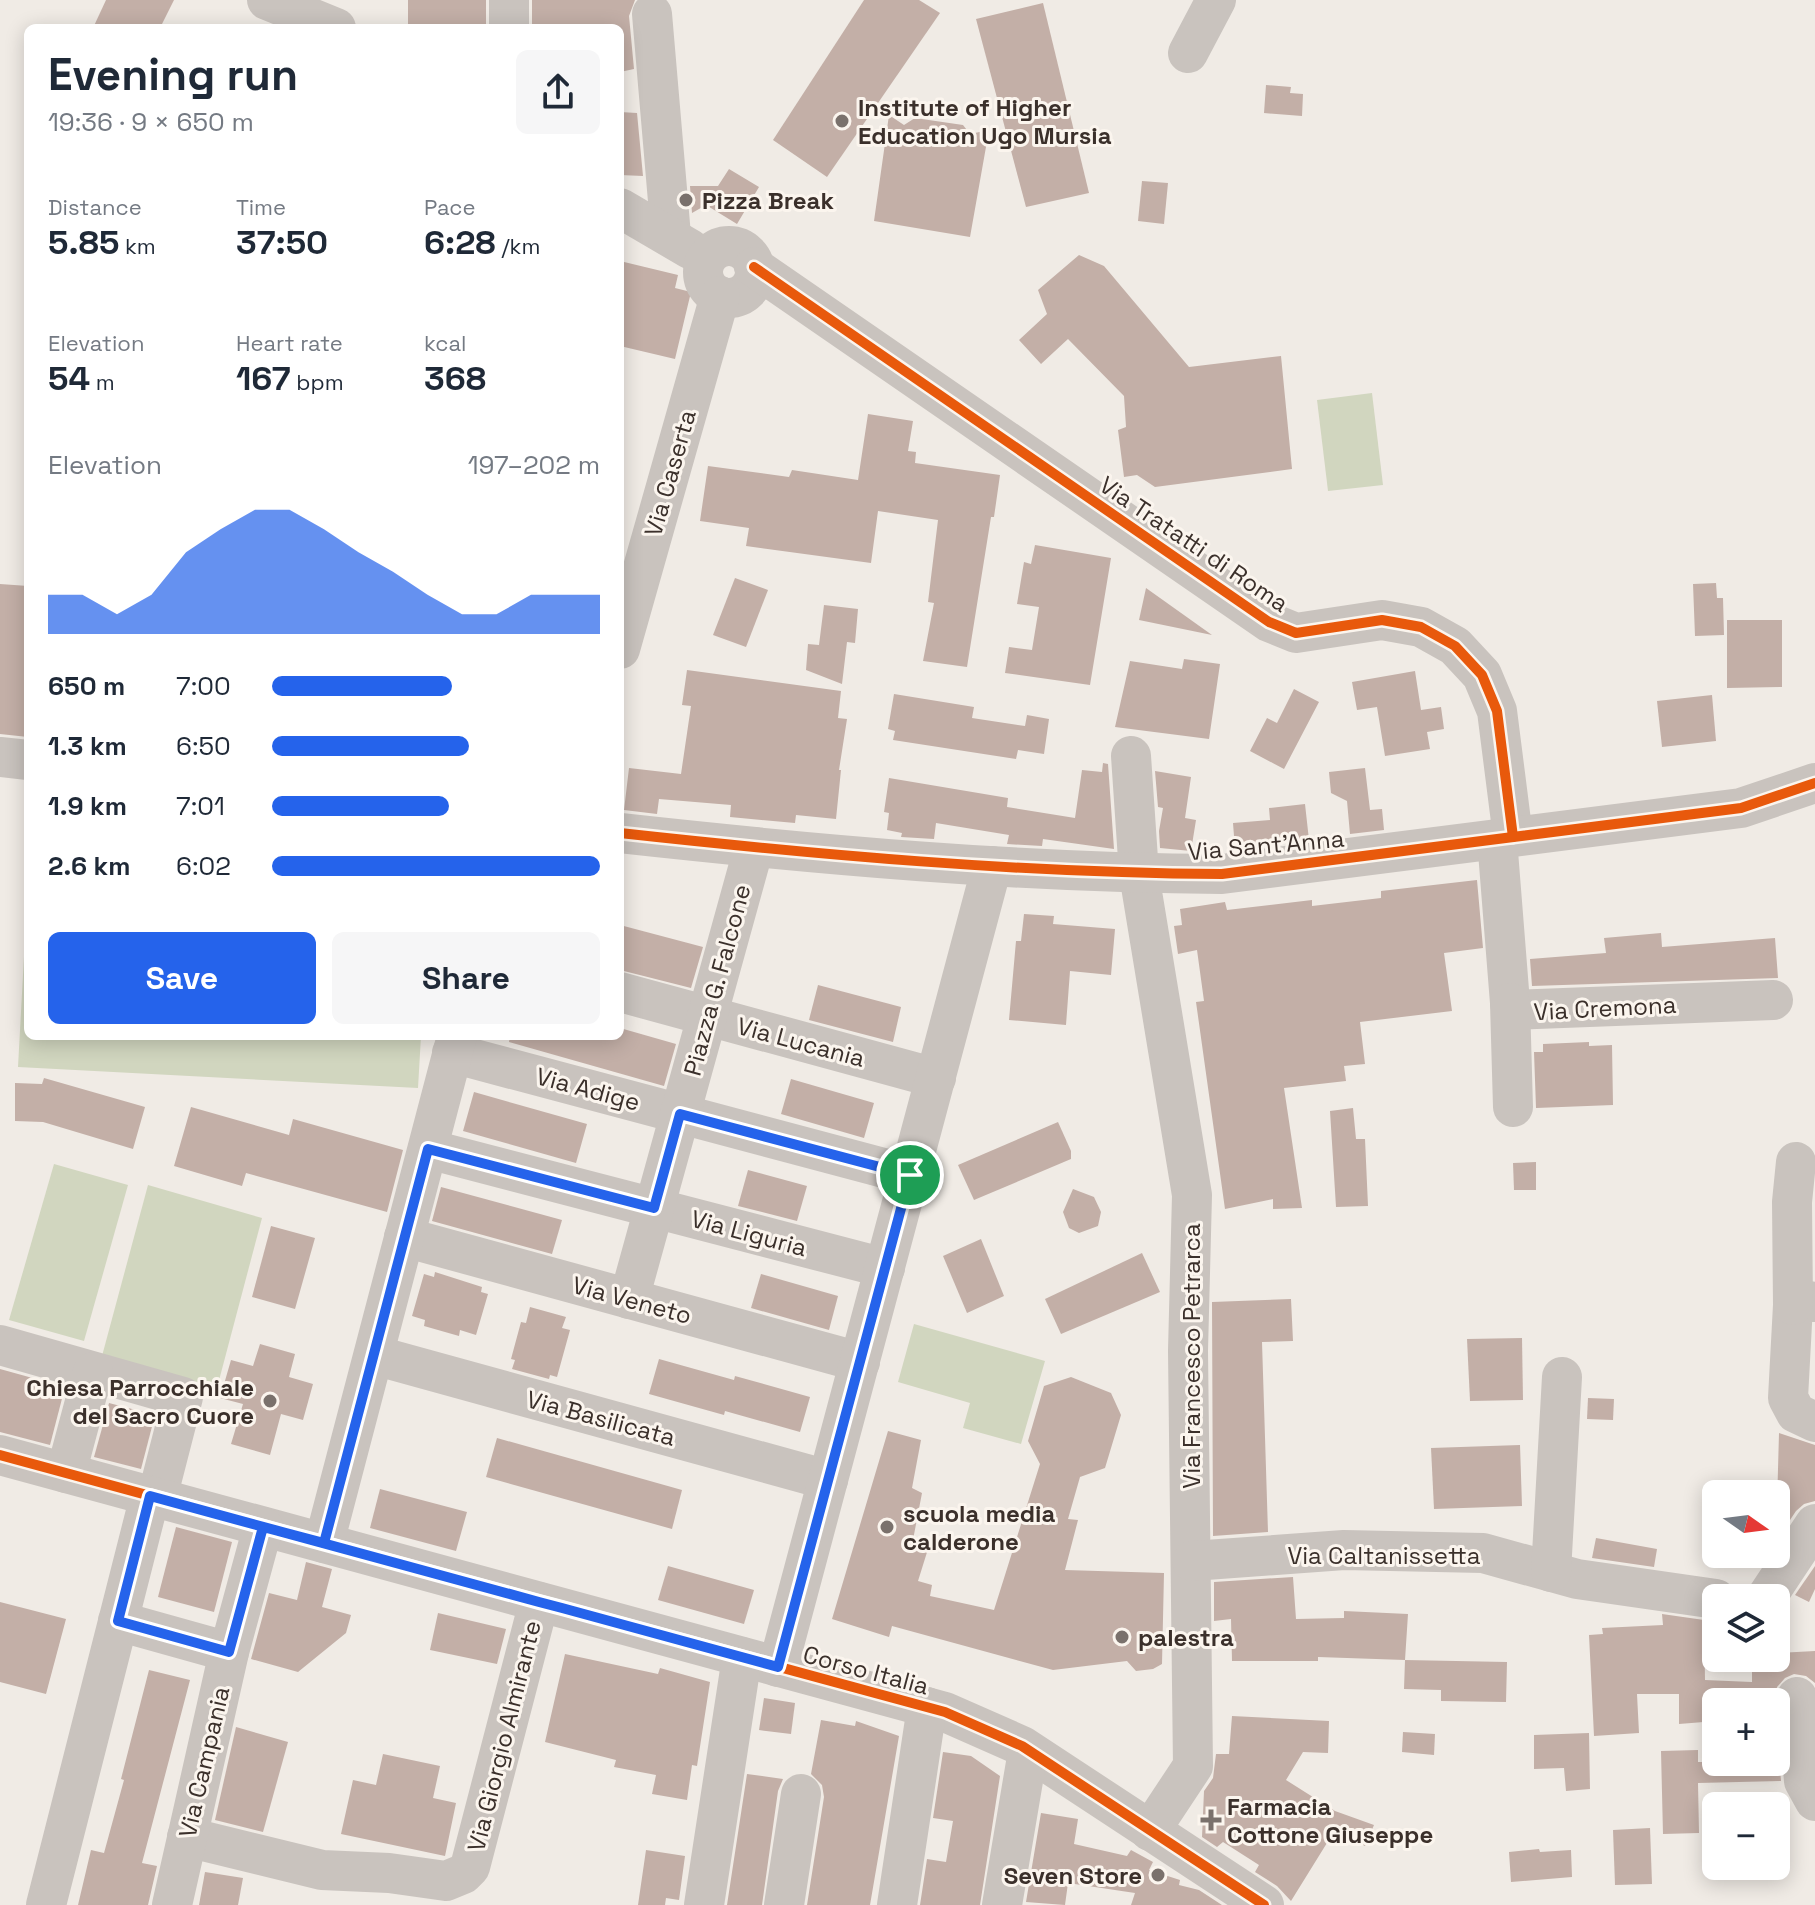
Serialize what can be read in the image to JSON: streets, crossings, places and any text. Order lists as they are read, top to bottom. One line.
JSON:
{"streets":{"street":["Via Caserta","Via Tratatti di Roma","Via Sant'Anna","Piazza G. Falcone","Via Cremona","Via Lucania","Via Adige","Via Liguria","Via Veneto","Via Francesco Petrarca","Via Basilicata","Via Caltanissetta","Corso Italia","Via Giorgio Almirante","Via Campania"]},"crossings":[["Via Caserta","Via Tratatti di Roma"],["Via Tratatti di Roma","Via Sant'Anna"],["Via Tratatti di Roma","Via Cremona"],["Via Sant'Anna","Piazza G. Falcone"],["Via Sant'Anna","Via Cremona"],["Via Sant'Anna","Via Francesco Petrarca"],["Piazza G. Falcone","Via Lucania"],["Piazza G. Falcone","Via Adige"],["Piazza G. Falcone","Via Liguria"],["Piazza G. Falcone","Via Veneto"],["Via Francesco Petrarca","Via Caltanissetta"],["Via Francesco Petrarca","Corso Italia"],["Corso Italia","Via Giorgio Almirante"],["Corso Italia","Via Campania"],["Via Giorgio Almirante","Via Campania"]],"places":{"other":["Institute of Higher Education Ugo Mursia","Pizza Break","Chiesa Parrocchiale del Sacro Cuore","scuola media calderone","palestra","Seven Store"],"health":["Farmacia Cottone Giuseppe"]},"north":"right","page":{"heading":["Evening run","19:36 · 9 × 650 m"],"stats":[["Distance","5.85 km"],["Time","37:50"],["Pace","6:28 /km"],["Elevation","54 m"],["Heart rate","167 bpm"],["kcal","368"]],"chart":["Elevation","197–202 m"],"list":[{"name":"650 m","note":"7:00"},{"name":"1.3 km","note":"6:50"},{"name":"1.9 km","note":"7:01"},{"name":"2.6 km","note":"6:02"}],"buttons":["Save","Share"],"map_buttons":["+","−"]}}
